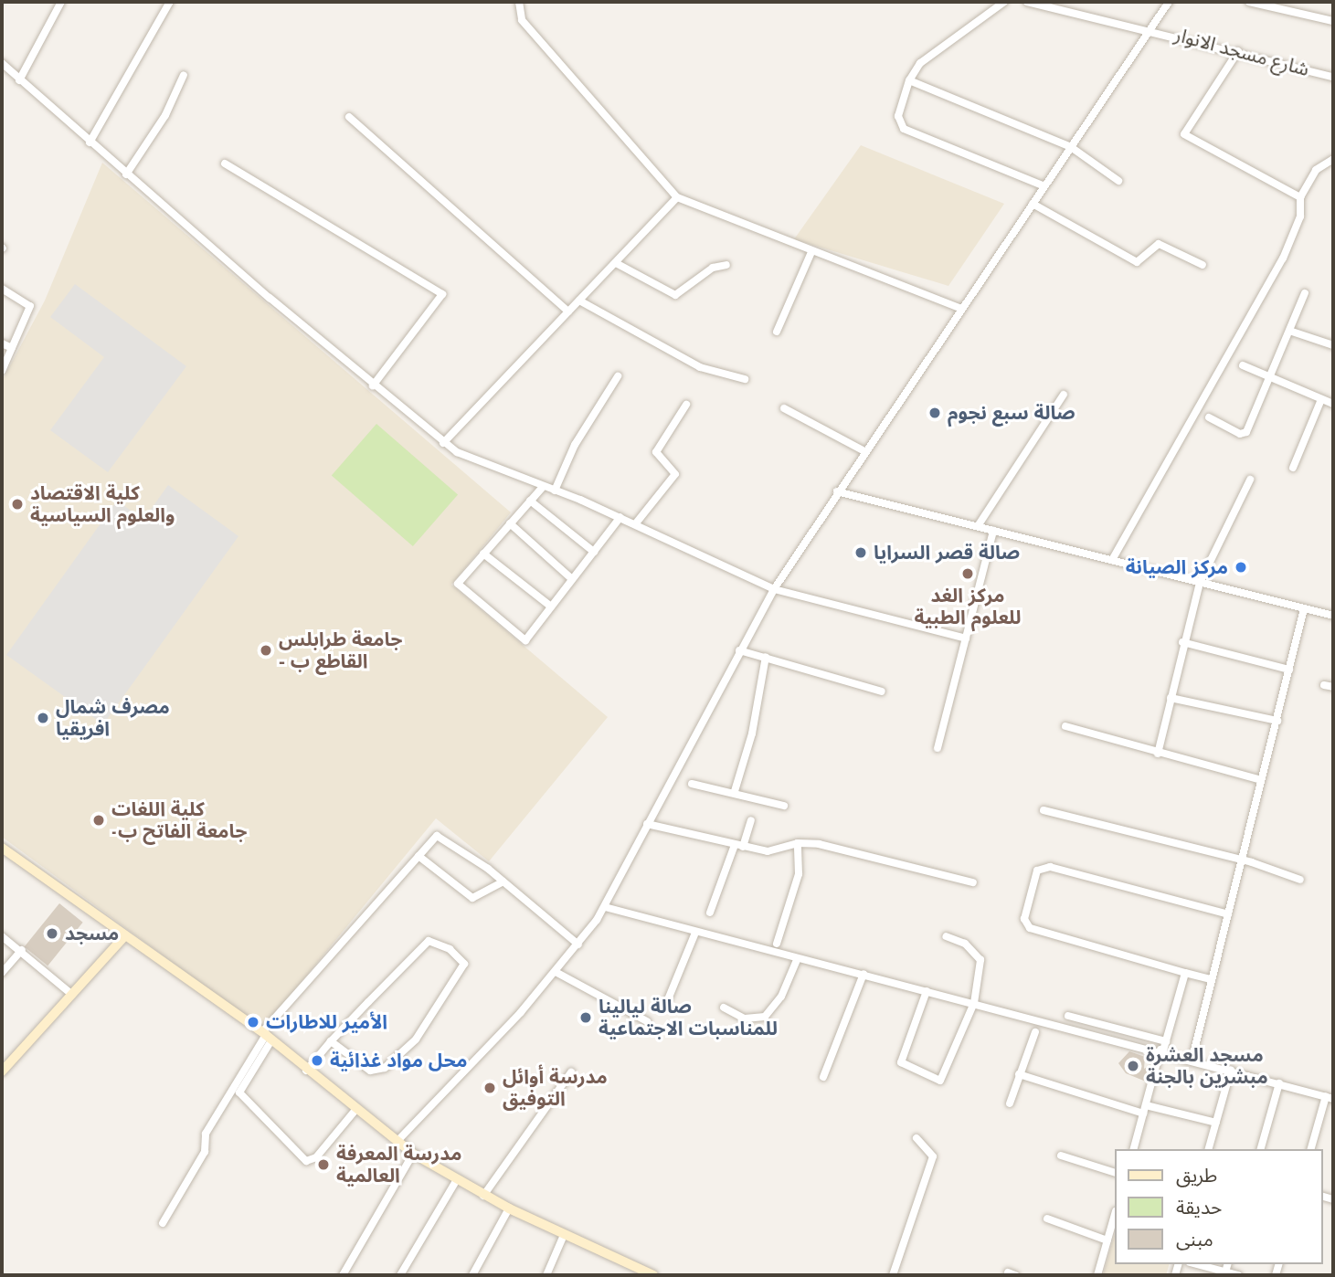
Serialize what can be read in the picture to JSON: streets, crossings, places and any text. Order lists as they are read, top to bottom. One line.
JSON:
{"streets":{"street":["شارع مسجد الانوار"]},"places":["صالة سبع نجوم","كلية الاقتصاد والعلوم السياسية","صالة قصر السرايا","مركز الصيانة","مركز الغد للعلوم الطبية","جامعة طرابلس - القاطع ب","مصرف شمال افريقيا","كلية اللغات -جامعة الفاتح ب","مسجد","صالة ليالينا للمناسبات الاجتماعية","الأمير للاطارات","محل مواد غذائية","مسجد العشرة مبشرين بالجنة","مدرسة أوائل التوفيق","مدرسة المعرفة العالمية"],"legend":["طريق","حديقة","مبنى"]}
